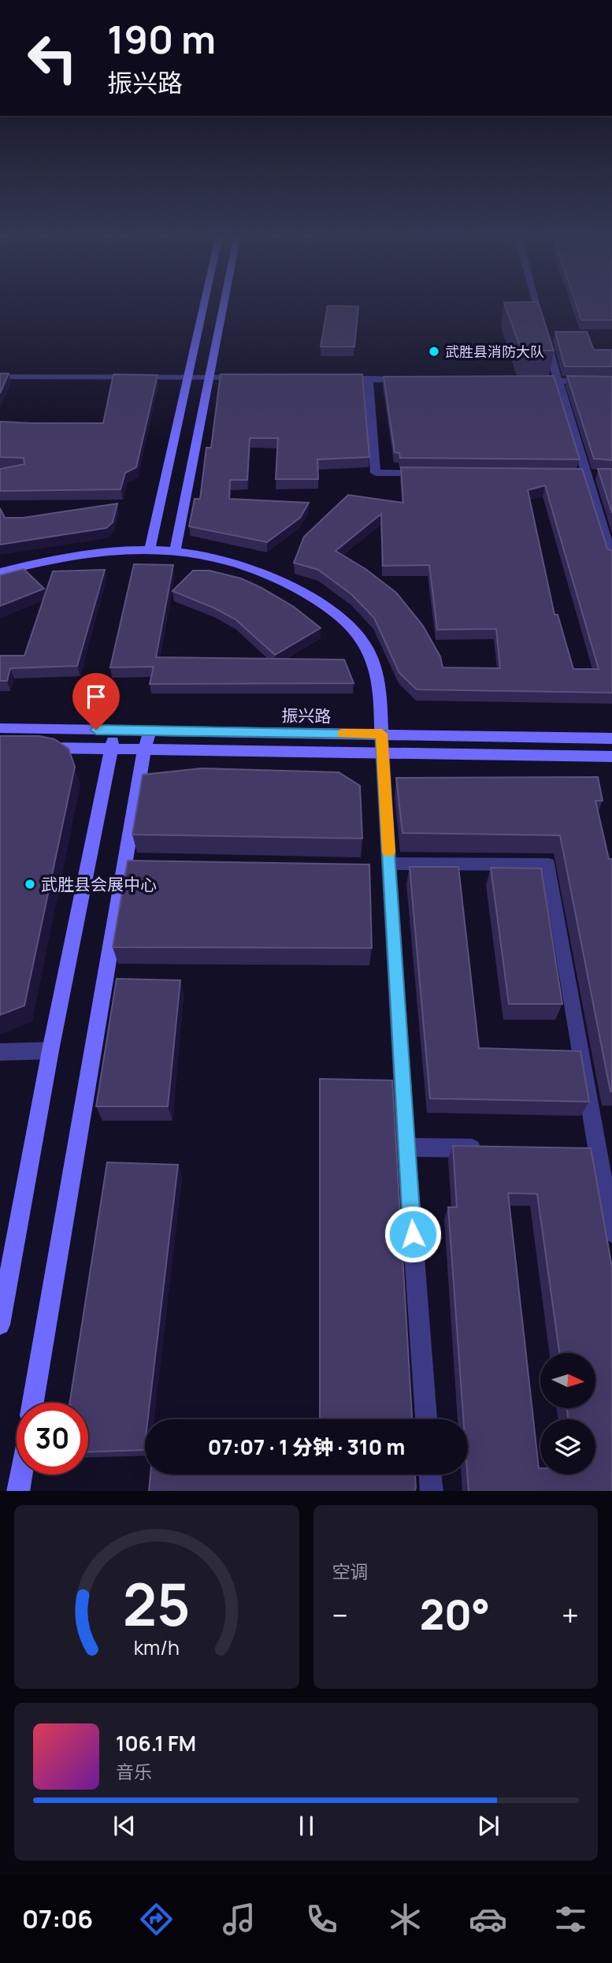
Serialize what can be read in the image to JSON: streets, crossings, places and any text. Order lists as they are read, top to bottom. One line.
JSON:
{"streets":{"main road":["振兴路"]},"places":["武胜县消防大队","武胜县会展中心"],"north":"right","page":{"turn":["190 m","振兴路"],"limit":"30","trip":"07:07 · 1 分钟 · 310 m","tile":"空调","heat":["−","20°","+"],"song":["106.1 FM","音乐"],"tabs":"07:06","gauge":["25","km/h"]}}
